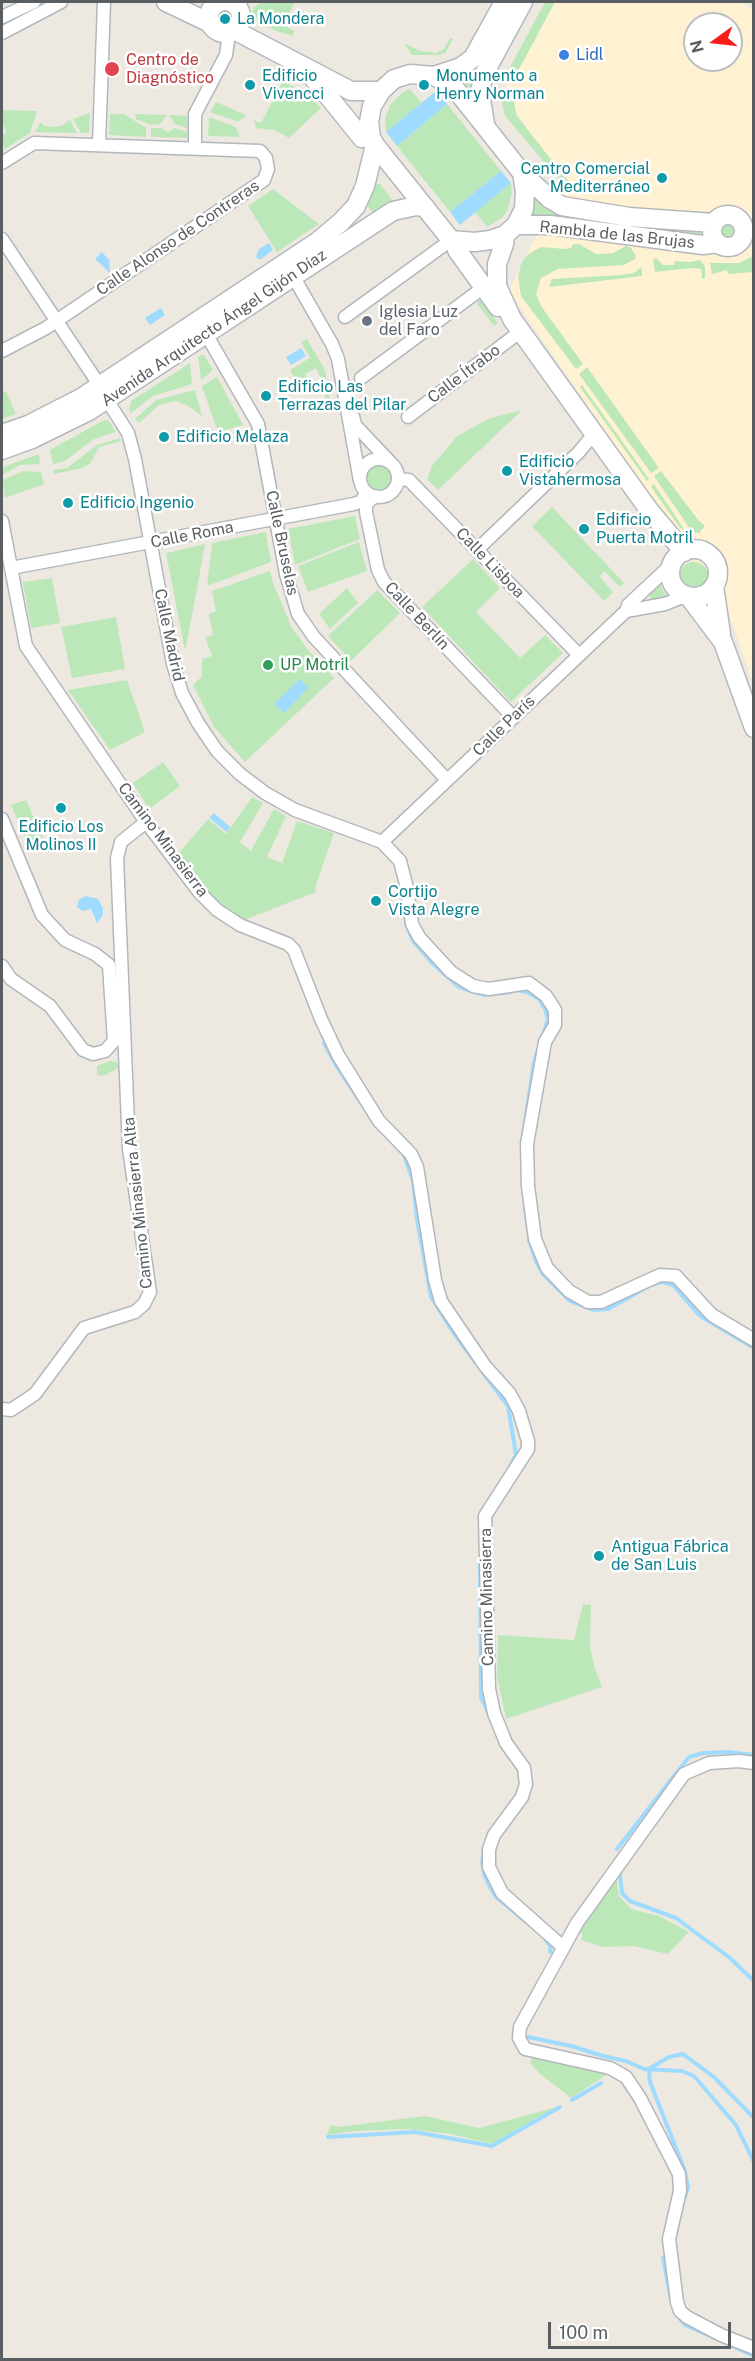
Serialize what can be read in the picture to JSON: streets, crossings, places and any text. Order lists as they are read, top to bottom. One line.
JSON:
{"streets":{"main road":["Rambla de las Brujas","Avenida Arquitecto Ángel Gijón Díaz"],"street":["Calle Alonso de Contreras","Calle Ítrabo","Calle Roma","Calle Bruselas","Calle Lisboa","Calle Berlín","Calle Madrid","Calle París","Camino Minasierra","Camino Minasierra Alta"]},"crossings":[["Calle Alonso de Contreras","Calle Madrid"],["Avenida Arquitecto Ángel Gijón Díaz","Calle Bruselas"],["Avenida Arquitecto Ángel Gijón Díaz","Calle Berlín"],["Avenida Arquitecto Ángel Gijón Díaz","Calle Madrid"],["Calle Roma","Calle Bruselas"],["Calle Roma","Calle Lisboa"],["Calle Roma","Calle Berlín"],["Calle Roma","Calle Madrid"],["Calle Roma","Camino Minasierra"],["Calle Bruselas","Calle París"],["Calle Lisboa","Calle París"],["Calle Berlín","Calle París"],["Calle Madrid","Calle París"],["Camino Minasierra","Camino Minasierra Alta"]],"places":["La Mondera","Lidl","Centro de Diagnóstico","Edificio Vivencci","Monumento a Henry Norman","Centro Comercial Mediterráneo","Iglesia Luz del Faro","Edificio Las Terrazas del Pilar","Edificio Melaza","Edificio Vistahermosa","Edificio Ingenio","Edificio Puerta Motril","UP Motril","Edificio Los Molinos II","Cortijo Vista Alegre","Antigua Fábrica de San Luis"],"scale_bar":"100 m","north":"left"}
